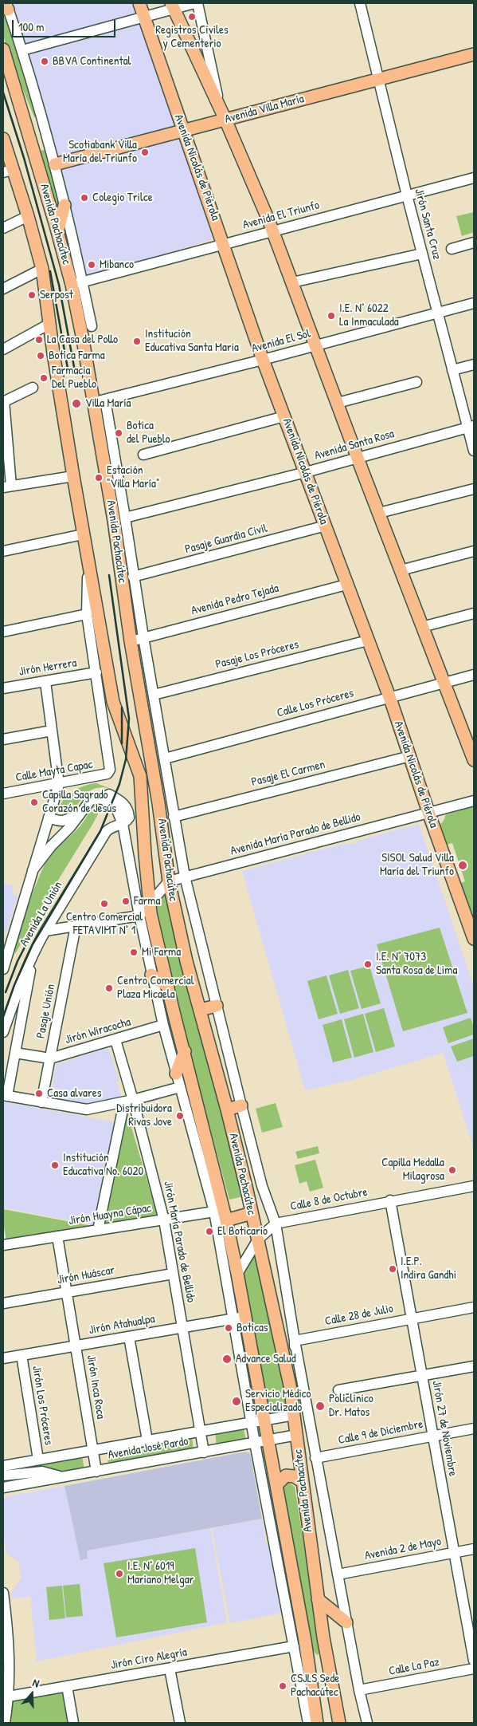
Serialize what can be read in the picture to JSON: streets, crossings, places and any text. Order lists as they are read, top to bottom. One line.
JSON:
{"streets":{"main road":["Avenida Villa María","Avenida Nicolás de Piérola","Avenida Pachacútec"],"street":["Avenida El Triunfo","Jirón Santa Cruz","Avenida El Sol","Avenida Santa Rosa","Pasaje Guardia Civil","Avenida Pedro Tejada","Pasaje Los Próceres","Jirón Herrera","Calle Los Próceres","Calle Mayta Capac","Pasaje El Carmen","Avenida María Parado de Bellido","Avenida La Unión","Pasaje Unión","Jirón Wiracocha","Calle 8 de Octubre","Jirón Huayna Cápac","Jirón María Parado de Bellido","Jirón Huáscar","Calle 28 de Julio","Jirón Atahualpa","Jirón Inca Roca","Jirón Los Próceres","Jirón 27 de Noviembre","Calle 9 de Diciembre","Avenida José Pardo","Avenida 2 de Mayo","Jirón Ciro Alegría","Calle La Paz"]},"crossings":[["Avenida Villa María","Avenida Nicolás de Piérola"],["Avenida Villa María","Avenida Pachacútec"],["Avenida Villa María","Jirón Santa Cruz"],["Avenida Nicolás de Piérola","Avenida El Triunfo"],["Avenida Nicolás de Piérola","Avenida El Sol"],["Avenida Nicolás de Piérola","Avenida Santa Rosa"],["Avenida Nicolás de Piérola","Pasaje Guardia Civil"],["Avenida Nicolás de Piérola","Avenida Pedro Tejada"],["Avenida Nicolás de Piérola","Pasaje Los Próceres"],["Avenida Nicolás de Piérola","Calle Los Próceres"],["Avenida Nicolás de Piérola","Pasaje El Carmen"],["Avenida Nicolás de Piérola","Avenida María Parado de Bellido"],["Avenida El Triunfo","Avenida Pachacútec"],["Avenida El Triunfo","Jirón Santa Cruz"],["Avenida Pachacútec","Avenida El Sol"],["Avenida Pachacútec","Avenida Santa Rosa"],["Avenida Pachacútec","Pasaje Guardia Civil"],["Avenida Pachacútec","Avenida Pedro Tejada"],["Avenida Pachacútec","Pasaje Los Próceres"],["Avenida Pachacútec","Jirón Herrera"],["Avenida Pachacútec","Calle Los Próceres"],["Avenida Pachacútec","Calle Mayta Capac"],["Avenida Pachacútec","Pasaje El Carmen"],["Avenida Pachacútec","Avenida María Parado de Bellido"],["Avenida Pachacútec","Avenida La Unión"],["Avenida Pachacútec","Jirón Wiracocha"],["Avenida Pachacútec","Calle 8 de Octubre"],["Avenida Pachacútec","Jirón Huayna Cápac"],["Avenida Pachacútec","Calle 28 de Julio"],["Avenida Pachacútec","Jirón Atahualpa"],["Avenida Pachacútec","Calle 9 de Diciembre"],["Avenida Pachacútec","Avenida José Pardo"],["Avenida Pachacútec","Avenida 2 de Mayo"],["Avenida Pachacútec","Jirón Ciro Alegría"],["Avenida Pachacútec","Calle La Paz"],["Jirón Santa Cruz","Avenida El Sol"],["Jirón Santa Cruz","Avenida Santa Rosa"],["Pasaje Unión","Jirón Wiracocha"],["Jirón Wiracocha","Jirón María Parado de Bellido"],["Calle 8 de Octubre","Jirón 27 de Noviembre"],["Jirón Huayna Cápac","Jirón María Parado de Bellido"],["Jirón Huayna Cápac","Jirón Inca Roca"],["Jirón María Parado de Bellido","Jirón Huáscar"],["Jirón María Parado de Bellido","Jirón Atahualpa"],["Jirón María Parado de Bellido","Avenida José Pardo"],["Jirón Huáscar","Jirón Inca Roca"],["Calle 28 de Julio","Jirón 27 de Noviembre"],["Jirón Atahualpa","Jirón Inca Roca"],["Jirón Atahualpa","Jirón Los Próceres"],["Jirón Inca Roca","Avenida José Pardo"],["Jirón Los Próceres","Avenida José Pardo"],["Jirón 27 de Noviembre","Calle 9 de Diciembre"],["Jirón 27 de Noviembre","Avenida 2 de Mayo"]],"places":["Registros Civiles y Cementerio","BBVA Continental","Scotiabank Villa María del Triunfo","Colegio Trilce","Mibanco","Serpost","I.E. N° 6022 La Inmaculada","La Casa del Pollo","Institución Educativa Santa Maria","Botica Farma","Farmacia Del Pueblo","Villa María","Botica del Pueblo","Estación \"Villa María\"","Capilla Sagrado Corazón de Jesús","SISOL Salud Villa María del Triunfo","Farma","Centro Comercial FETAVIMT N° 1","Mi Farma","I.E. N° 7073 Santa Rosa de Lima","Centro Comercial Plaza Micaela","Casa alvares","Distribuidora Rivas Jove","Institución Educativa No. 6020","Capilla Medalla Milagrosa","El Boticario","I.E.P. Indira Gandhi","Boticas","Advance Salud","Servicio Médico Especializado","Policlinico Dr. Matos","I.E. N° 6019 Mariano Melgar","CSJLS Sede Pachacútec"],"scale_bar":"100 m","north":"top"}
